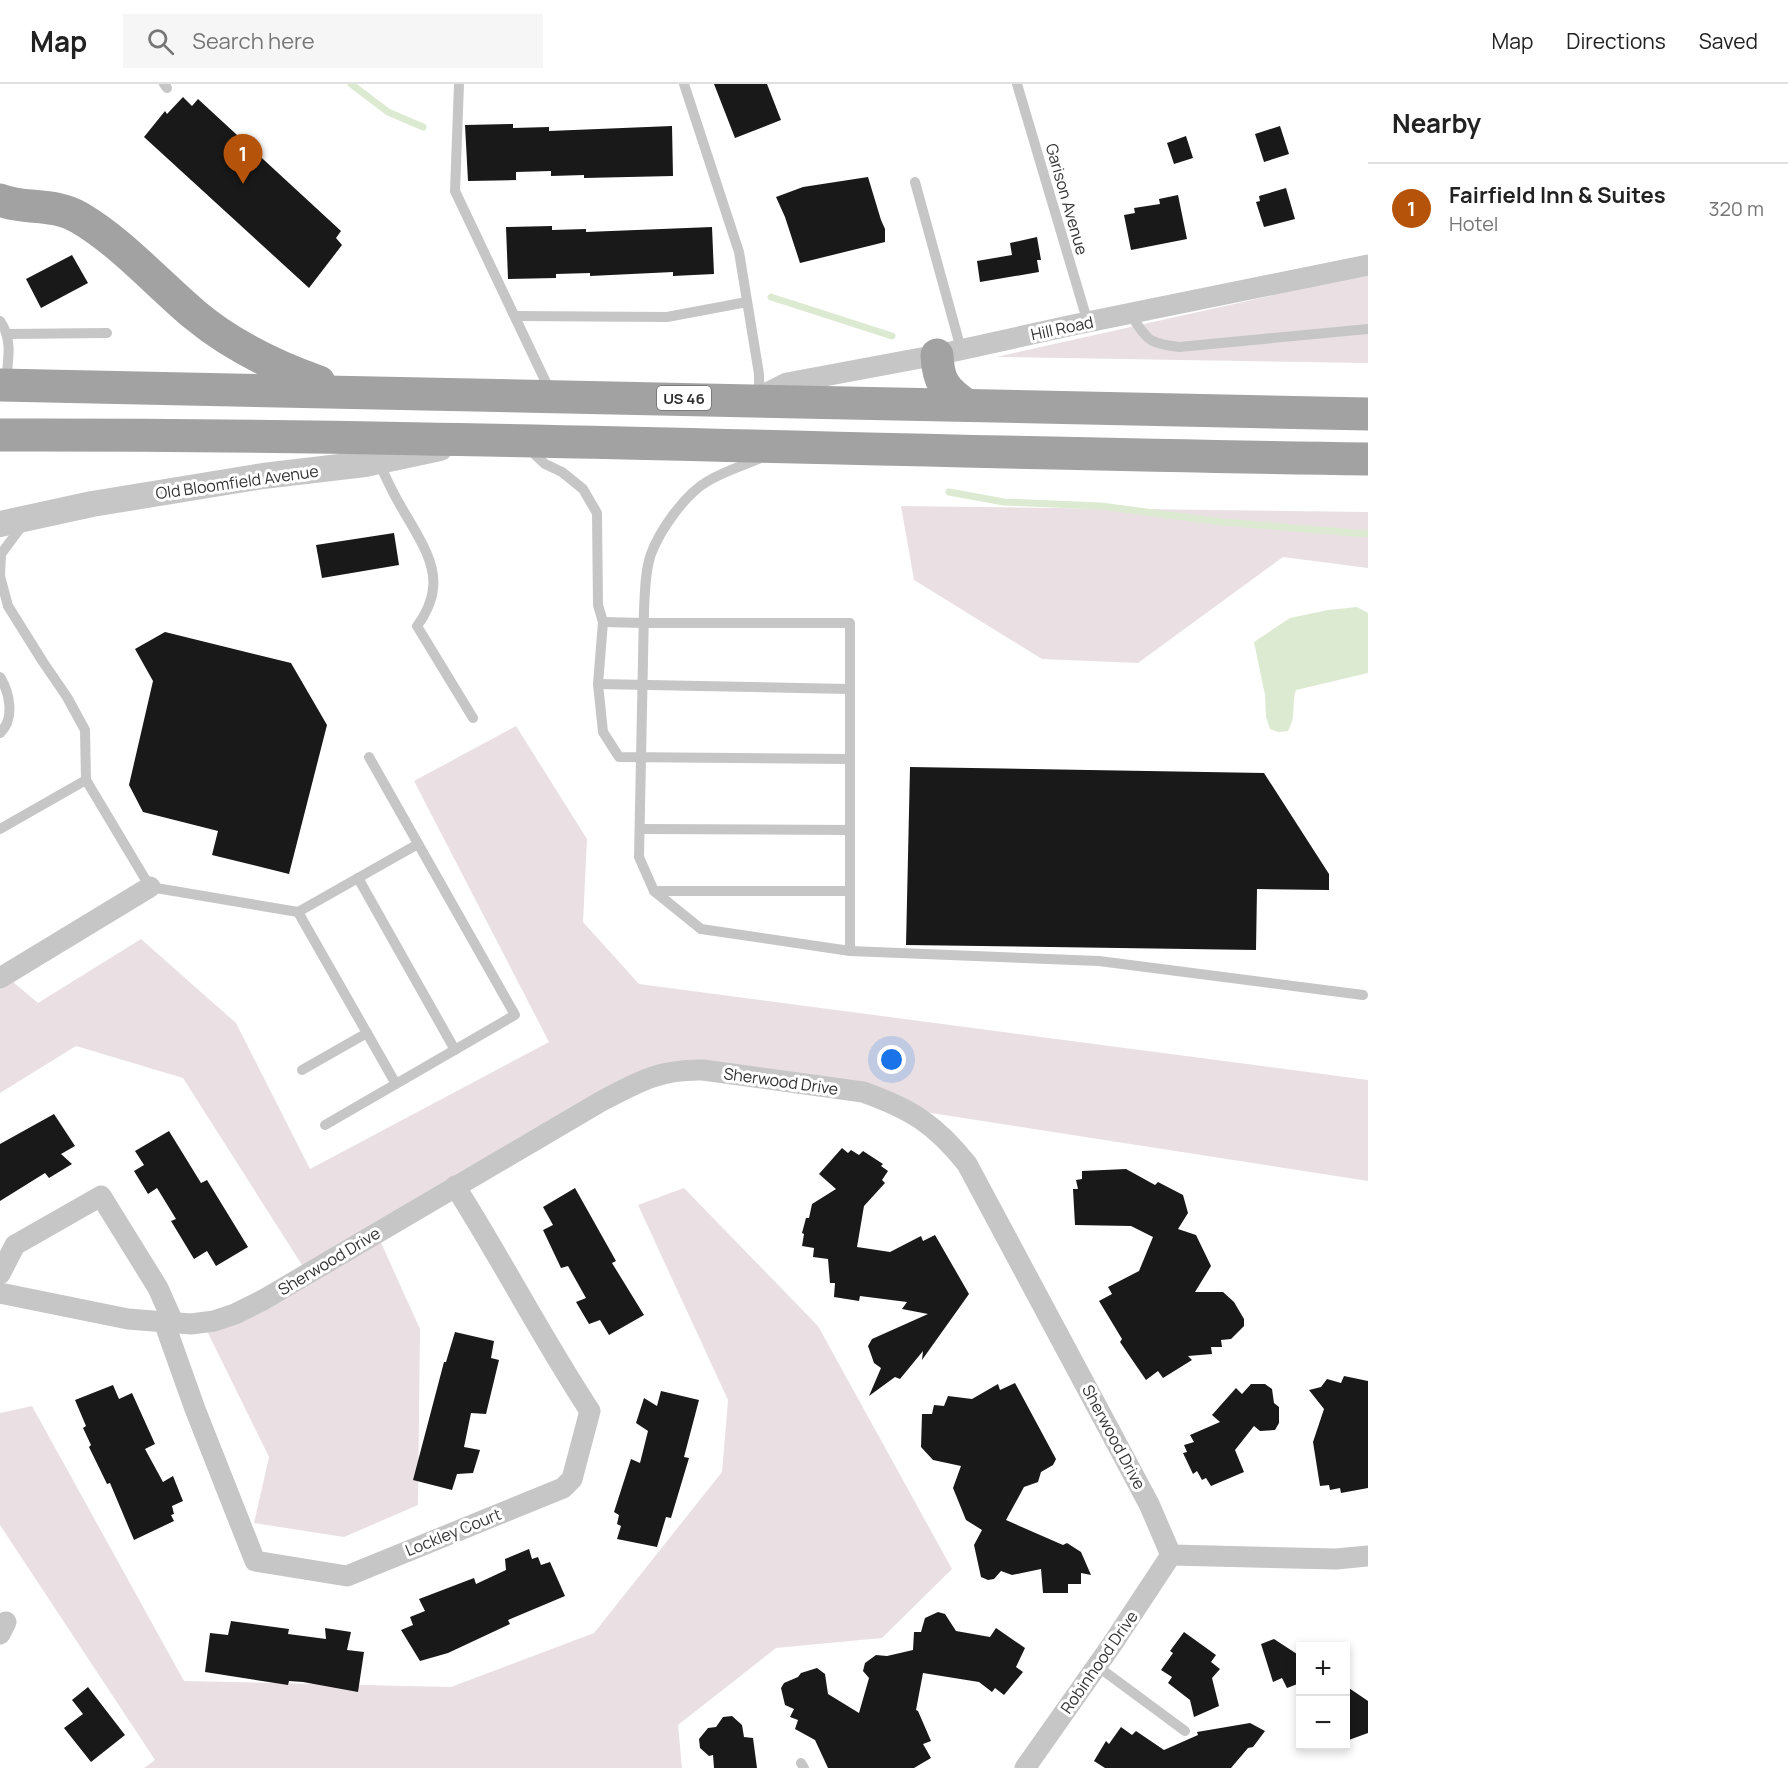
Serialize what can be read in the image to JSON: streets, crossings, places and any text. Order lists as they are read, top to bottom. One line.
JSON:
{"streets":{"highway":["US 46"],"street":["Hill Road","Old Bloomfield Avenue","Sherwood Drive","Lockley Court","Robinhood Drive"],"lane":["Garison Avenue"]},"crossings":[["Garison Avenue","Hill Road"],["Hill Road","US 46"],["Sherwood Drive","Lockley Court"],["Sherwood Drive","Robinhood Drive"]],"page":{"header":"Map","search":"Search here","nav":["Map","Directions","Saved"],"heading":"Nearby","pins":"1","list":[{"mark":"1","name":"Fairfield Inn & Suites","note":"Hotel","value":"320 m"}],"map_buttons":["+","−"]}}
